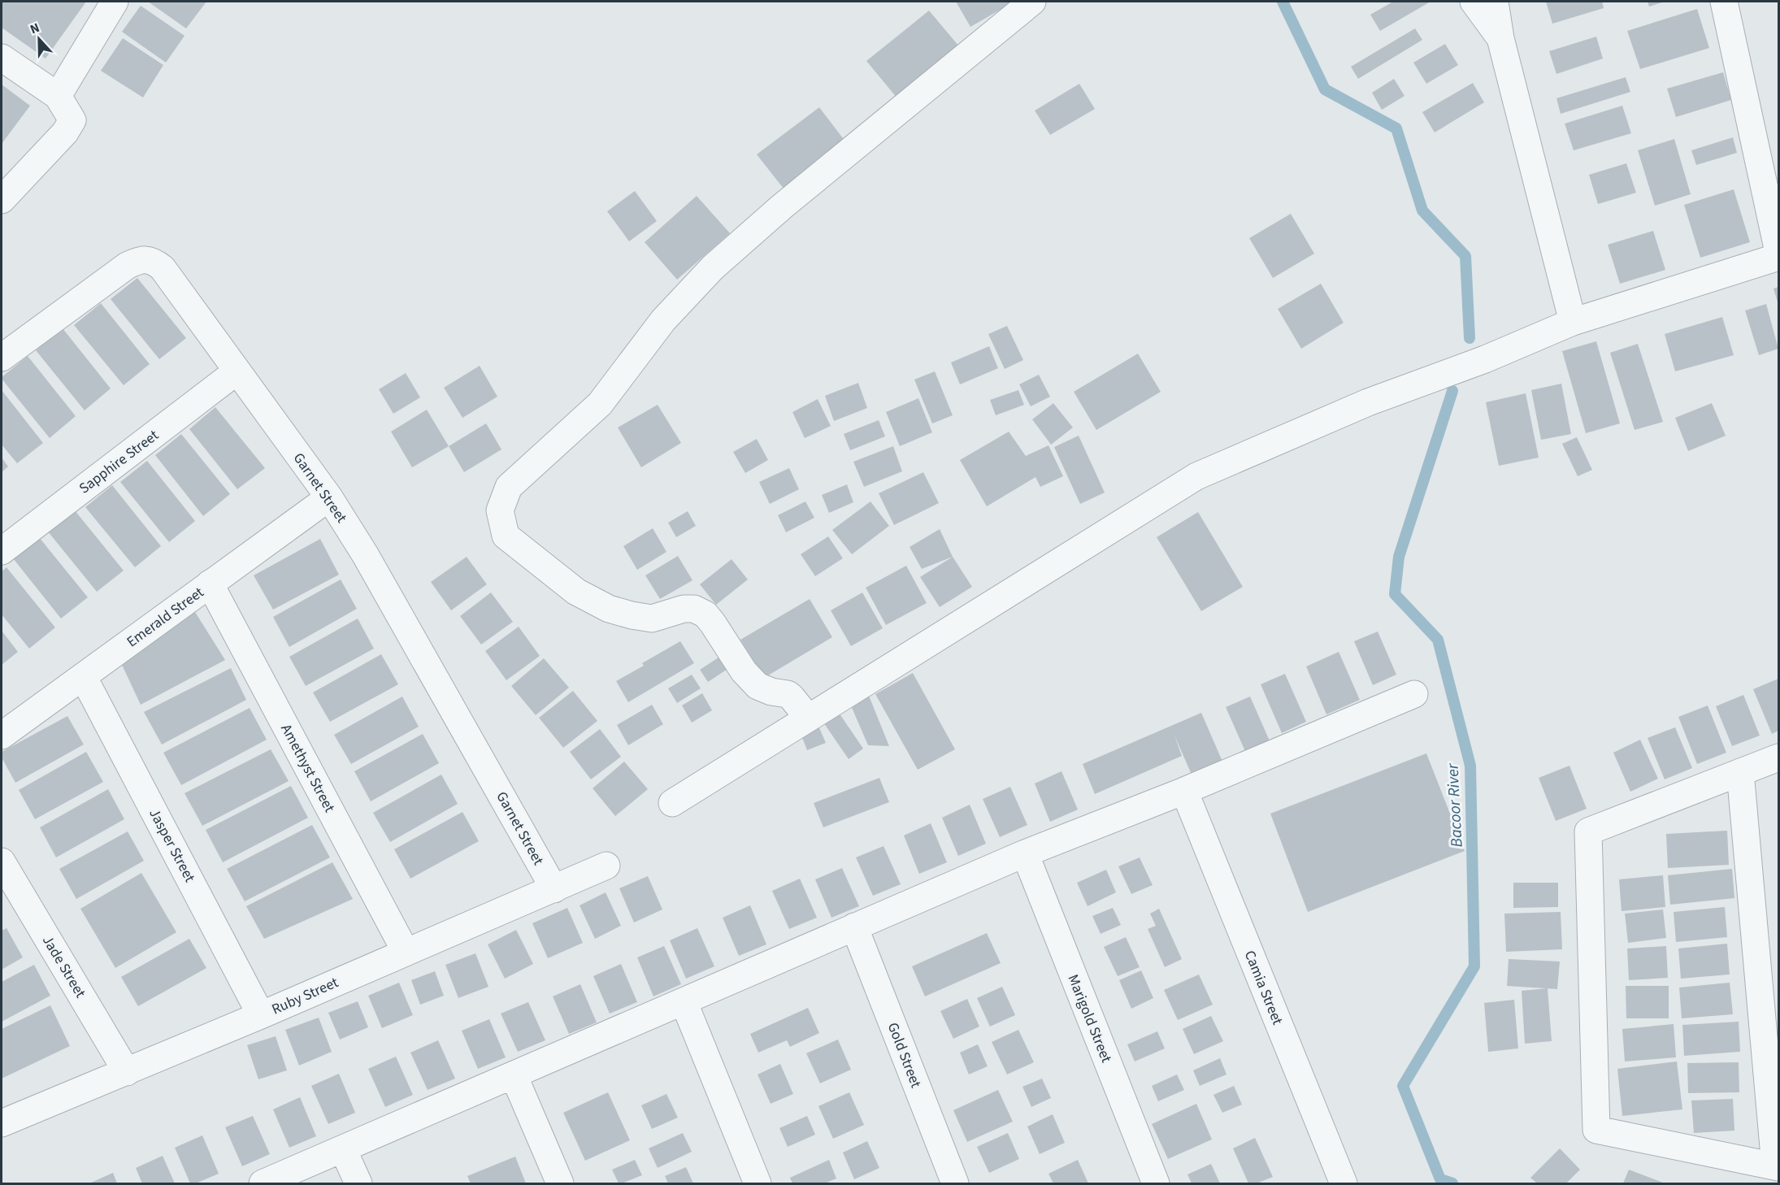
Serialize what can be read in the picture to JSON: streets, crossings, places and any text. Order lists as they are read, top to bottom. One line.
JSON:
{"streets":{"street":["Sapphire Street","Garnet Street","Emerald Street","Amethyst Street","Jasper Street","Jade Street","Camia Street","Ruby Street","Marigold Street","Gold Street"]},"crossings":[["Sapphire Street","Garnet Street"],["Garnet Street","Emerald Street"],["Garnet Street","Ruby Street"],["Emerald Street","Amethyst Street"],["Emerald Street","Jasper Street"],["Amethyst Street","Ruby Street"],["Jasper Street","Ruby Street"],["Jade Street","Ruby Street"]],"water":["Bacoor River"],"north":"top"}
